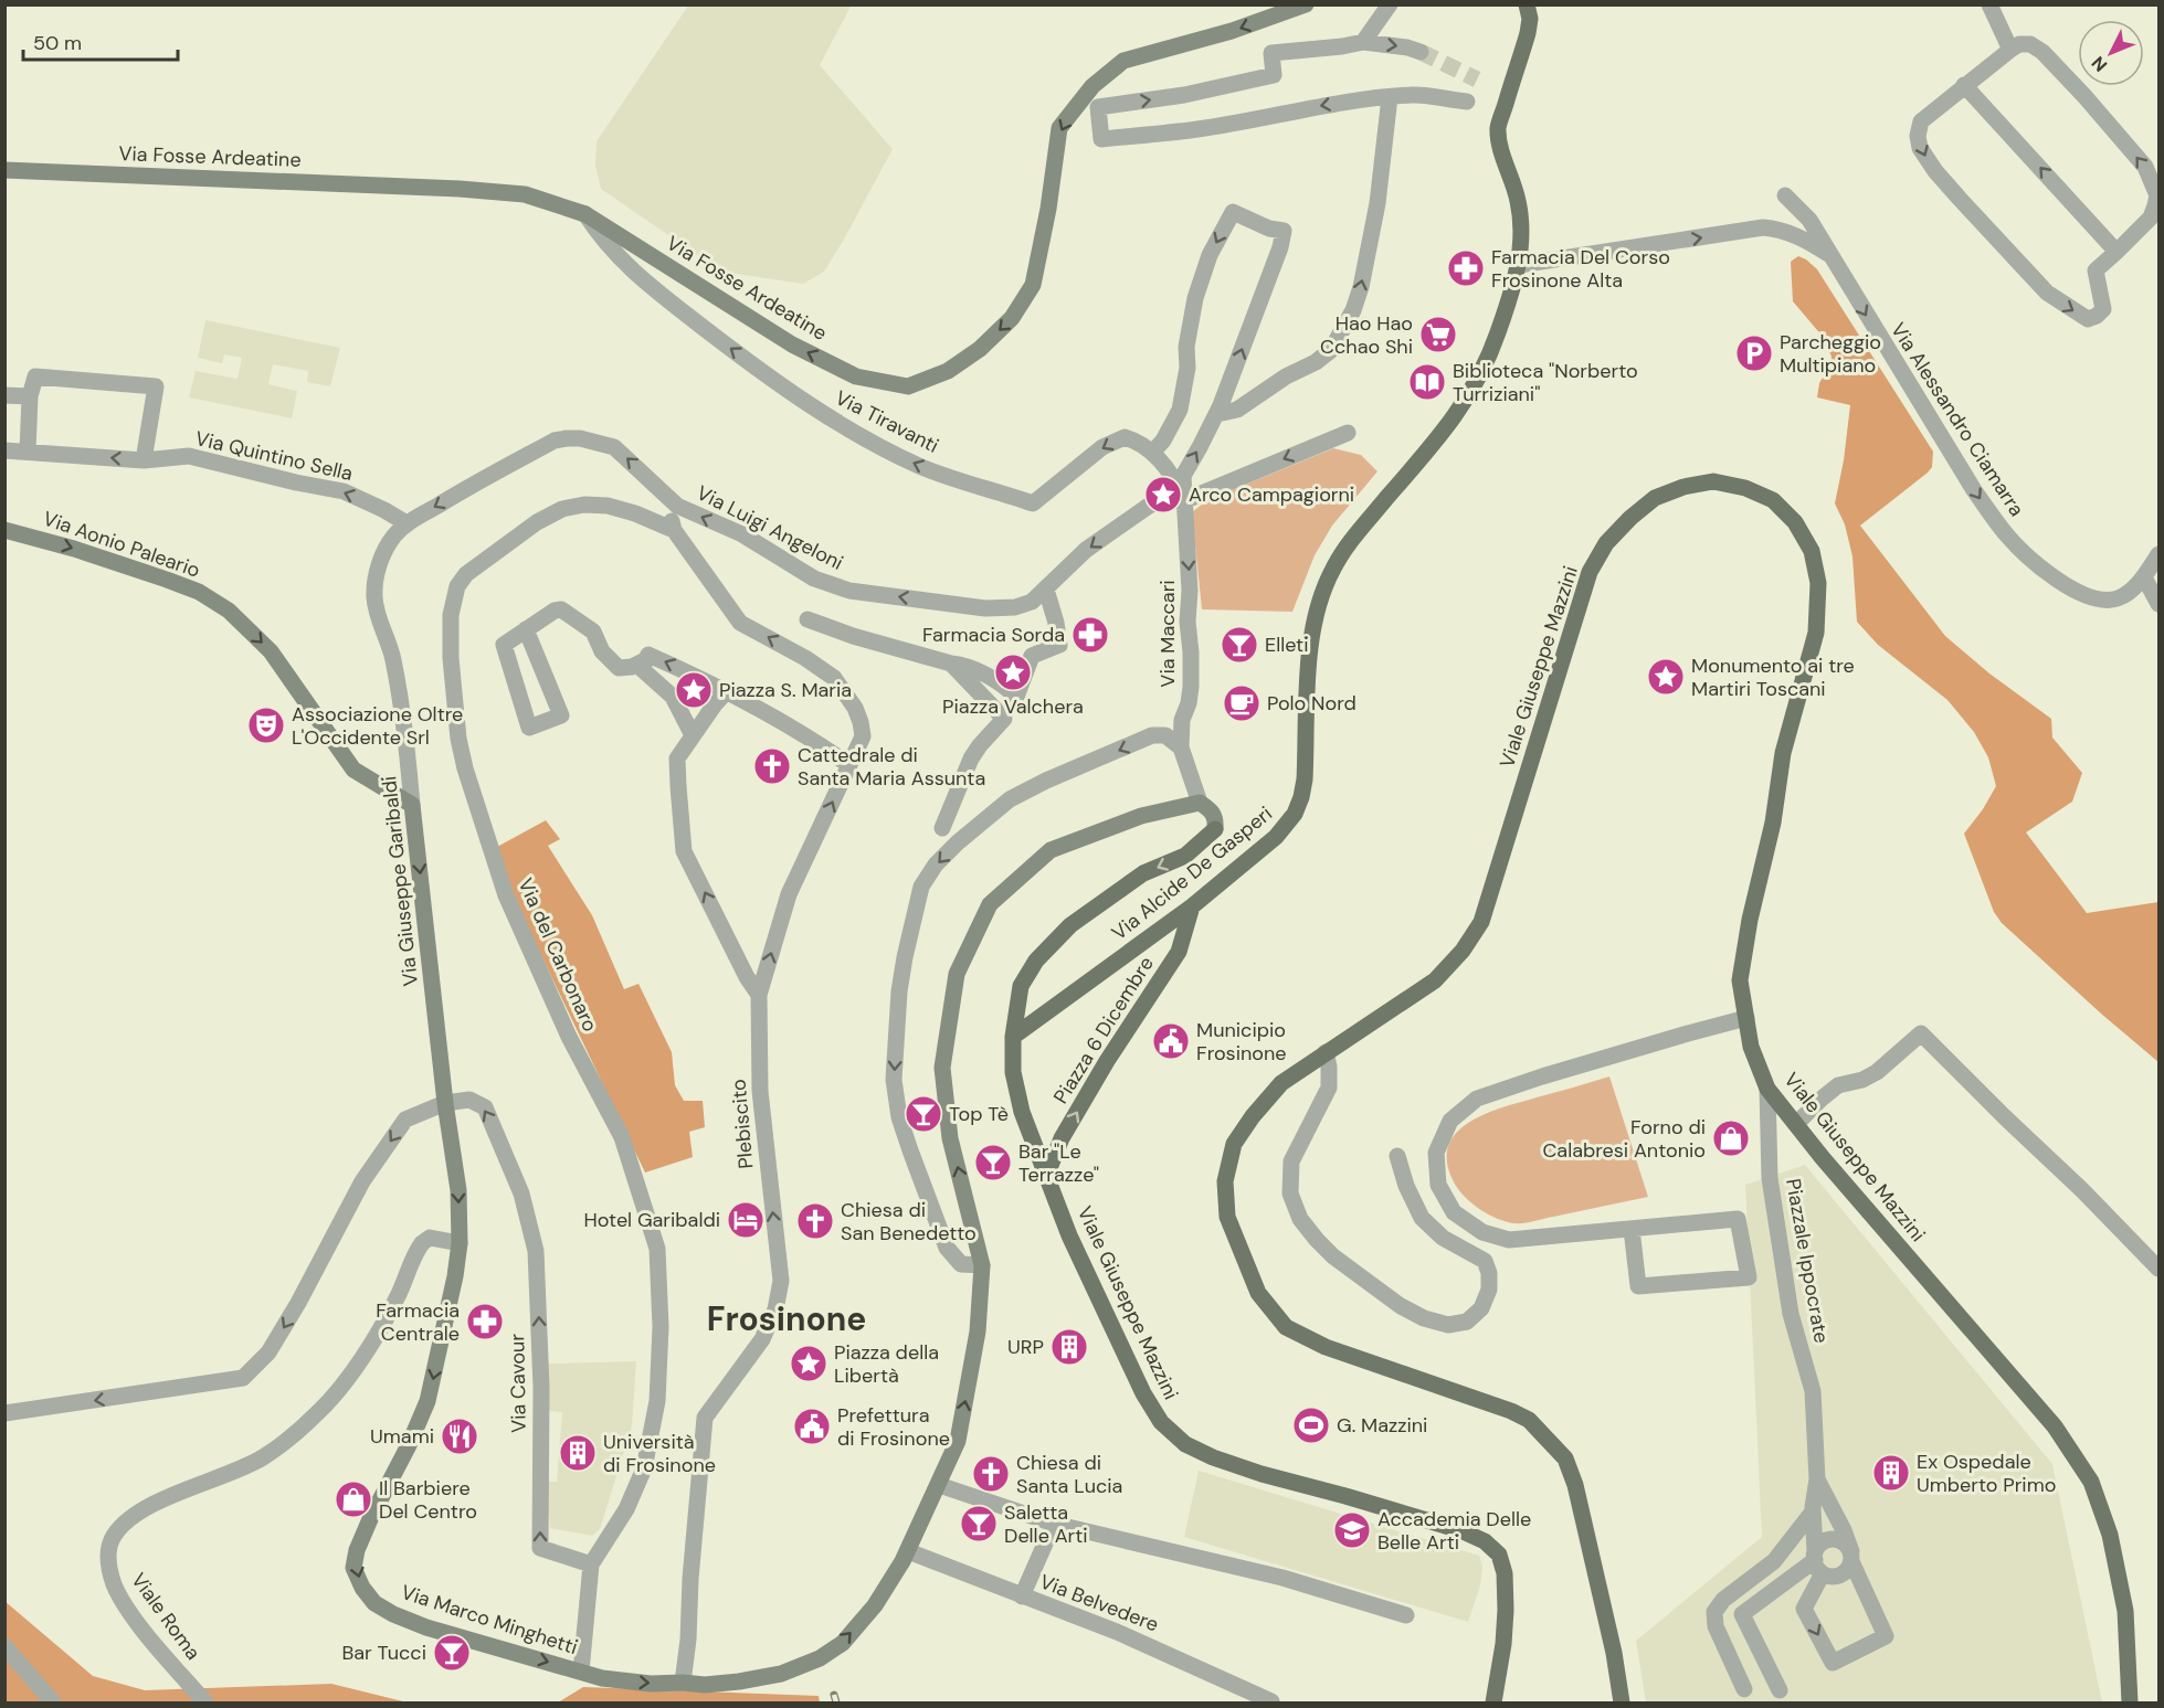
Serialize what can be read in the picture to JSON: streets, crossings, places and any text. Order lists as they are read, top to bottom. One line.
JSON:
{"streets":{"main road":["Via Fosse Ardeatine","Via Aonio Paleario","Viale Giuseppe Mazzini","Via Alcide De Gasperi","Via Giuseppe Garibaldi","Piazza 6 Dicembre","Via Marco Minghetti"],"street":["Via Alessandro Ciamarra","Via Tiravanti","Via Quintino Sella","Via Luigi Angeloni","Via Maccari","Via del Carbonaro","Plebiscito","Piazzale Ippocrate","Via Cavour","Via Belvedere","Viale Roma"]},"crossings":[["Via Fosse Ardeatine","Via Tiravanti"],["Via Tiravanti","Via Luigi Angeloni"],["Via Tiravanti","Via Maccari"],["Via Quintino Sella","Via Giuseppe Garibaldi"],["Via Luigi Angeloni","Via Maccari"],["Via Luigi Angeloni","Via Giuseppe Garibaldi"],["Via Aonio Paleario","Via Giuseppe Garibaldi"],["Via Maccari","Viale Giuseppe Mazzini"],["Viale Giuseppe Mazzini","Via Alcide De Gasperi"],["Viale Giuseppe Mazzini","Piazza 6 Dicembre"],["Viale Giuseppe Mazzini","Piazzale Ippocrate"],["Via Alcide De Gasperi","Piazza 6 Dicembre"],["Via Giuseppe Garibaldi","Via Cavour"],["Via Giuseppe Garibaldi","Viale Roma"],["Via Giuseppe Garibaldi","Via Marco Minghetti"],["Via del Carbonaro","Plebiscito"],["Via del Carbonaro","Via Cavour"],["Viale Roma","Via Marco Minghetti"]],"one_way":["Via Alessandro Ciamarra","Via Tiravanti","Via Quintino Sella","Via Luigi Angeloni","Via Aonio Paleario","Via Maccari","Piazza 6 Dicembre","Plebiscito","Via Cavour"],"districts":["Frosinone"],"places":{"pharmacy":["Farmacia Del Corso Frosinone Alta","Farmacia Sorda","Farmacia Centrale"],"supermarket":["Hao Hao Cchao Shi"],"parking":["Parcheggio Multipiano"],"library":["Biblioteca \"Norberto Turriziani\""],"place":["Arco Campagiorni","Piazza Valchera","Monumento ai tre Martiri Toscani","Piazza S. Maria","Piazza della Libertà"],"bar":["Elleti","Top Tè","Bar \"Le Terrazze\"","Saletta Delle Arti","Bar Tucci"],"cafe":["Polo Nord"],"theatre":["Associazione Oltre L'Occidente Srl"],"church":["Cattedrale di Santa Maria Assunta","Chiesa di San Benedetto","Chiesa di Santa Lucia"],"public building":["Municipio Frosinone","Prefettura di Frosinone"],"shop":["Forno di Calabresi Antonio","Il Barbiere Del Centro"],"hotel":["Hotel Garibaldi"],"building":["URP","Università di Frosinone","Ex Ospedale Umberto Primo"],"sports":["G. Mazzini"],"restaurant":["Umami"],"school or university":["Accademia Delle Belle Arti"]},"scale_bar":"50 m","north":"bottom left"}
